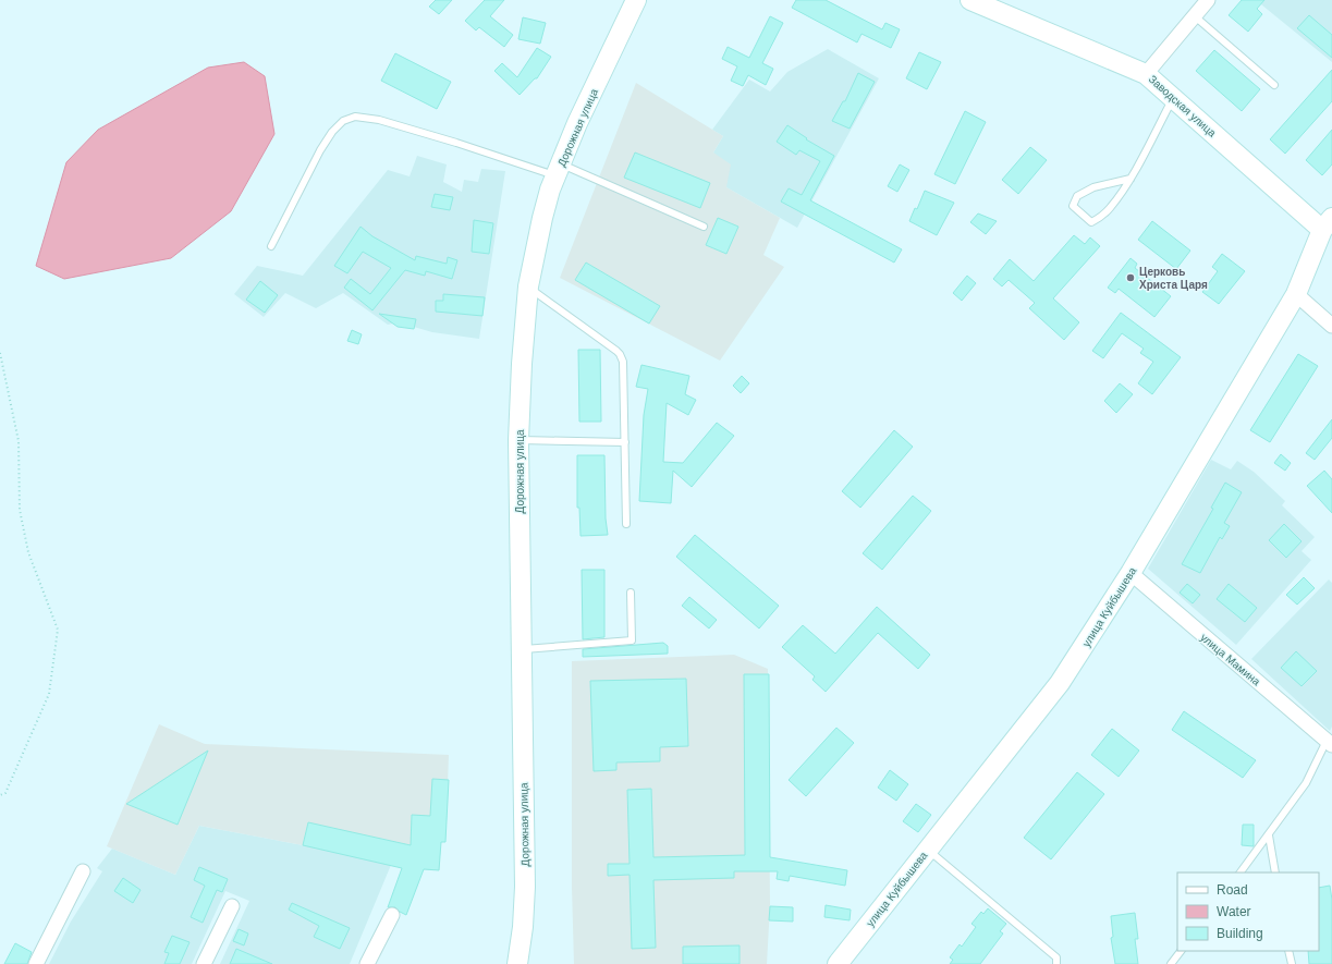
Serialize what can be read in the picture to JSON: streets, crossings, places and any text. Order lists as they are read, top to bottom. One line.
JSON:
{"streets":{"street":["Заводская улица","Дорожная улица","улица Куйбышева","улица Мамина"]},"crossings":[["Заводская улица","улица Куйбышева"],["улица Куйбышева","улица Мамина"]],"places":["Церковь Христа Царя"],"legend":["Road","Water","Building"]}
